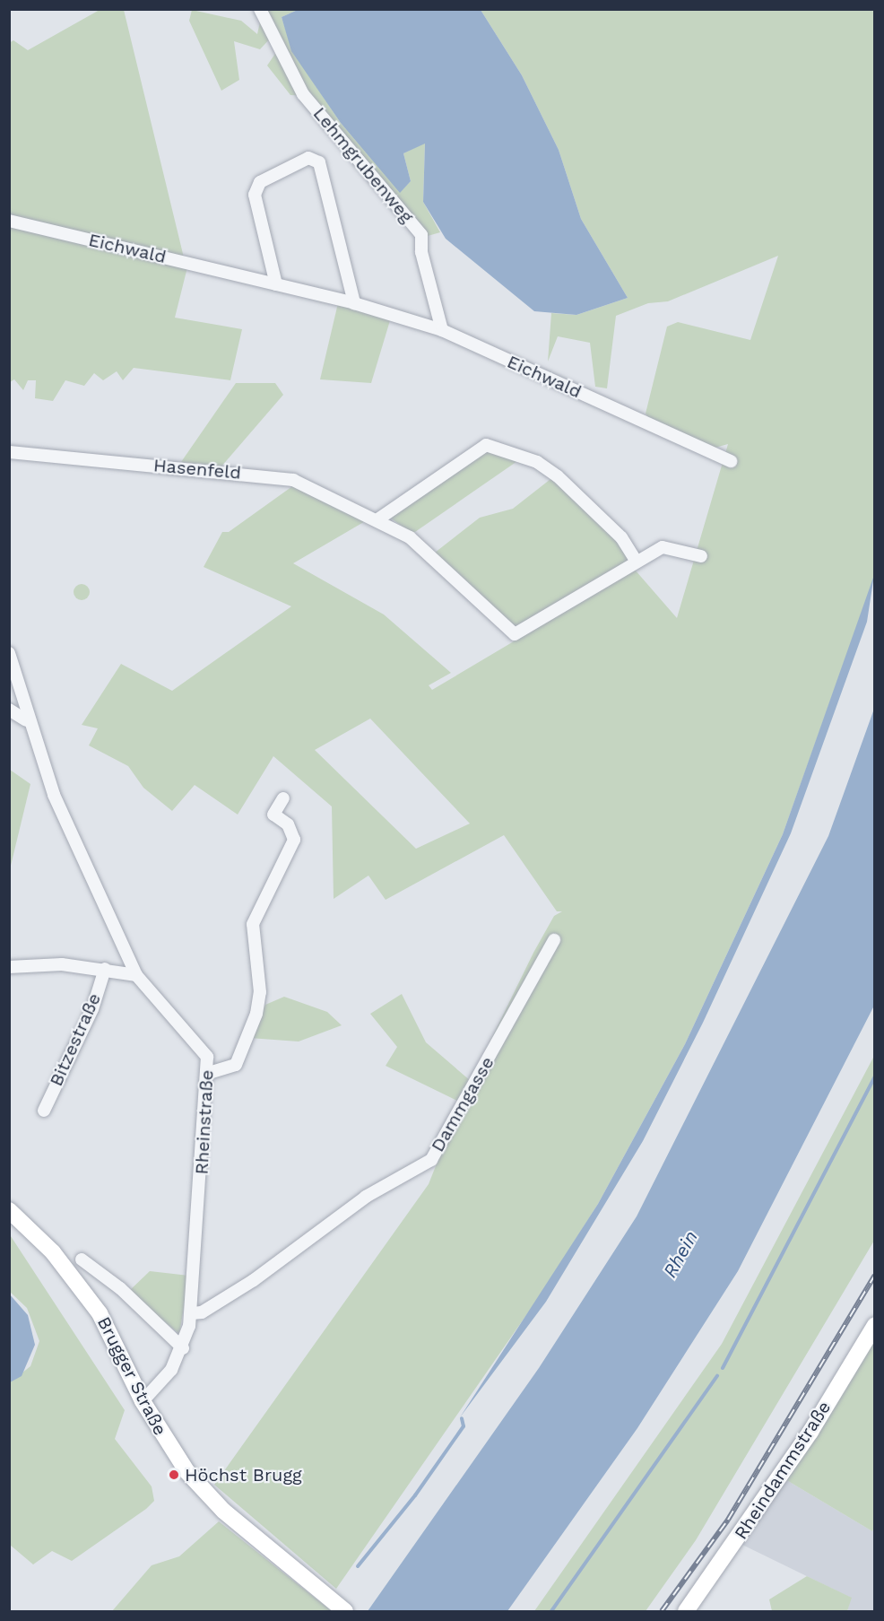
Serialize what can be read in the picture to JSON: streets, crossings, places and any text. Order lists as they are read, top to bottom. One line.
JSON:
{"streets":{"main road":["Brugger Straße","Rheindammstraße"],"street":["Lehmgrubenweg","Eichwald","Hasenfeld","Bitzestraße","Dammgasse","Rheinstraße"]},"crossings":[["Lehmgrubenweg","Eichwald"],["Bitzestraße","Rheinstraße"],["Dammgasse","Rheinstraße"],["Rheinstraße","Brugger Straße"]],"water":["Rhein"],"places":["Höchst Brugg"]}
